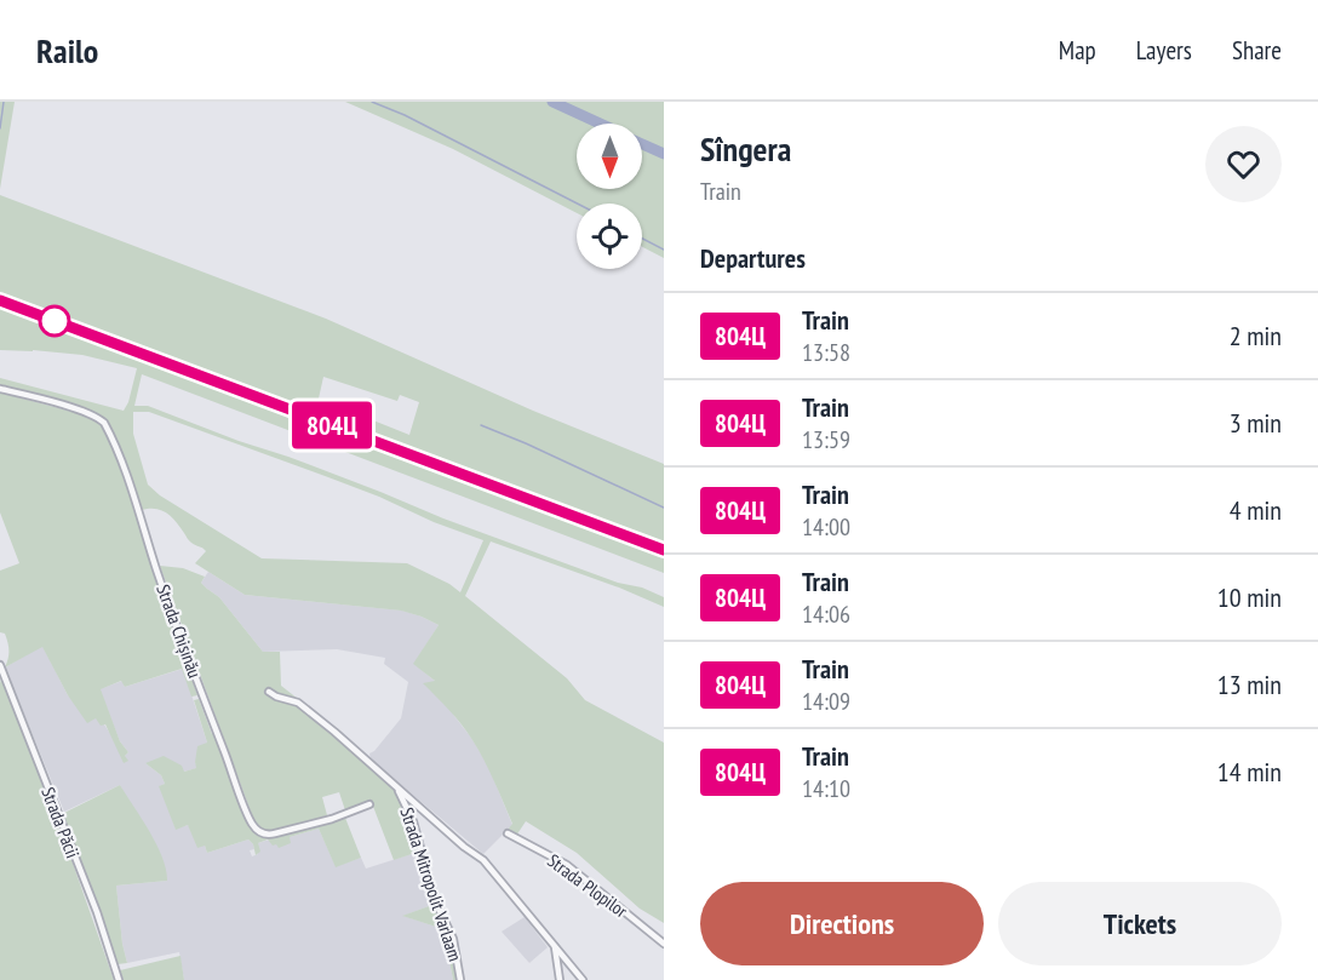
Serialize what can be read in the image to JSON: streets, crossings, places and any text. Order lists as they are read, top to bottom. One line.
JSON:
{"streets":{"street":["Strada Chișinău","Strada Păcii","Strada Mitropolit Varlaam","Strada Plopilor"]},"north":"bottom","page":{"header":"Railo","nav":["Map","Layers","Share"],"on_map":"804Ц","heading":[["Sîngera","Train"],"Departures"],"list":[{"mark":"804Ц","name":"Train","note":"13:58","value":"2 min"},{"mark":"804Ц","name":"Train","note":"13:59","value":"3 min"},{"mark":"804Ц","name":"Train","note":"14:00","value":"4 min"},{"mark":"804Ц","name":"Train","note":"14:06","value":"10 min"},{"mark":"804Ц","name":"Train","note":"14:09","value":"13 min"},{"mark":"804Ц","name":"Train","note":"14:10","value":"14 min"}],"buttons":["Directions","Tickets"]}}
